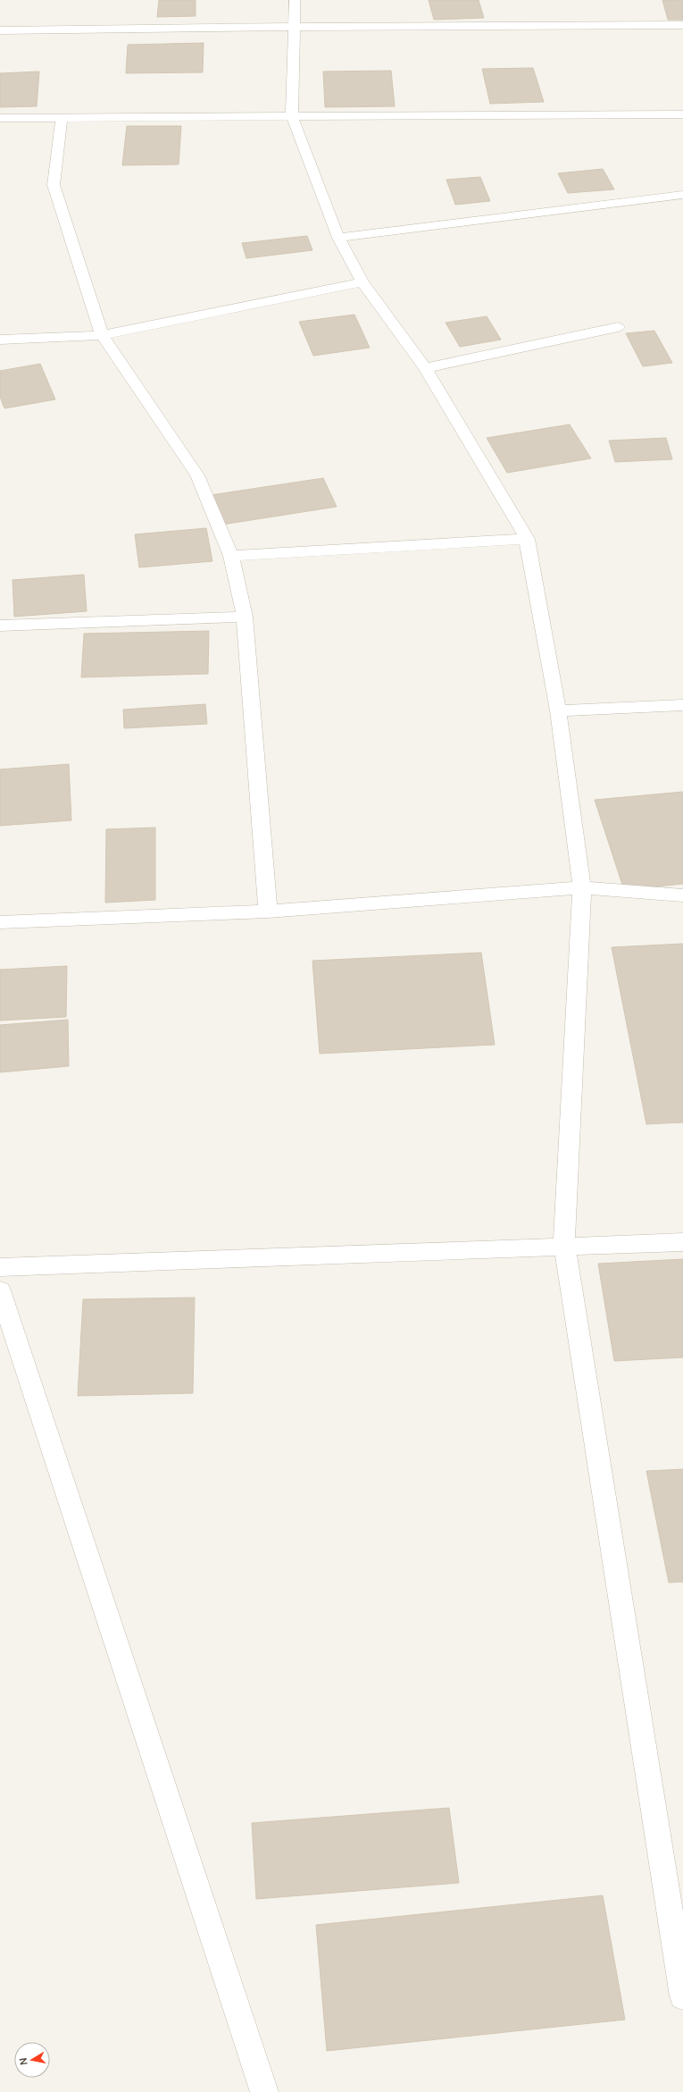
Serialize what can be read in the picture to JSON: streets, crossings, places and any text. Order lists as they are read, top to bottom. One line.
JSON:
{"north":"left"}
